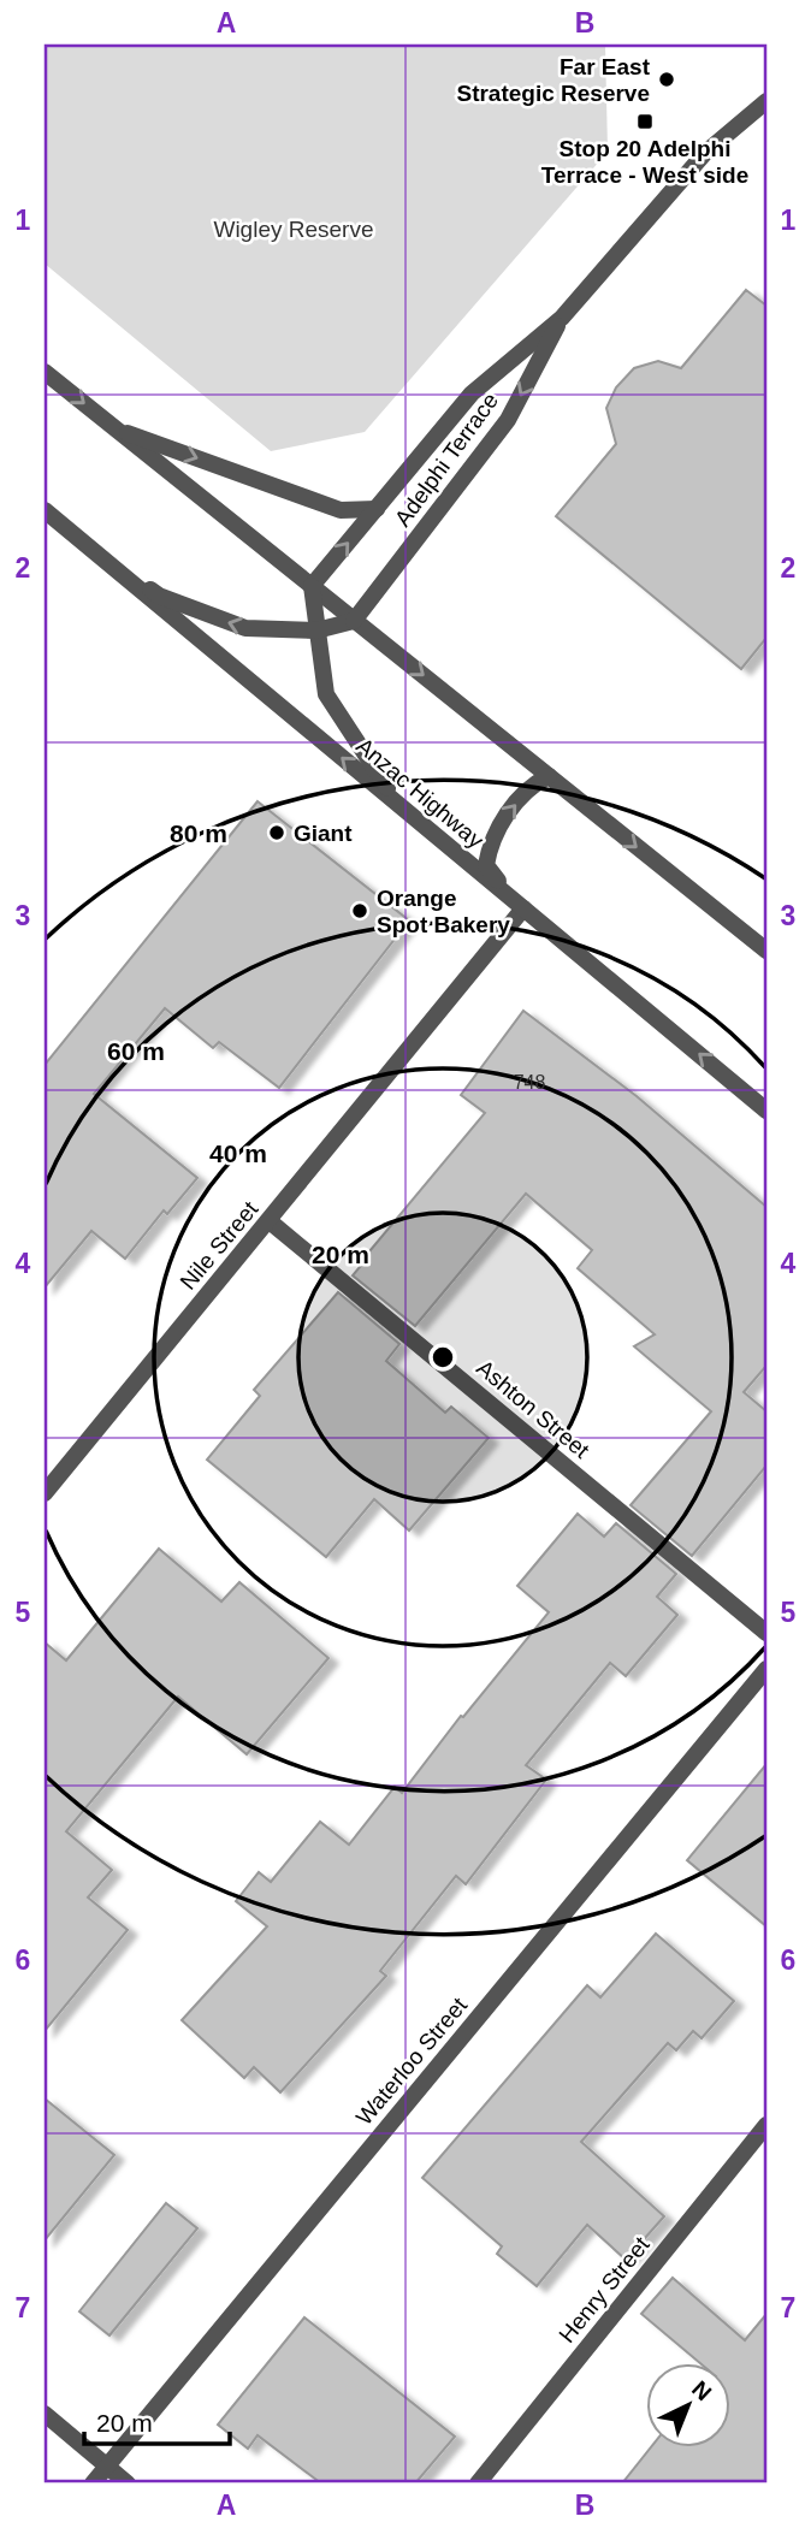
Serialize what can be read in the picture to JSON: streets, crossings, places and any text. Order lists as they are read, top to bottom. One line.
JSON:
{"streets":{"street":["Adelphi Terrace","Anzac Highway","Nile Street","Ashton Street","Waterloo Street","Henry Street"]},"crossings":[["Anzac Highway","Nile Street"],["Nile Street","Ashton Street"]],"parks":["Wigley Reserve"],"places":{"other":["Far East Strategic Reserve","Giant","Orange Spot Bakery"],"transit":["Stop 20 Adelphi Terrace - West side"]},"house_numbers":["748"],"scale_bar":"20 m","north":"top right","grid":{"columns":["A","B"],"rows":["1","2","3","4","5","6","7"]},"rings":["80 m","60 m","40 m","20 m"]}
